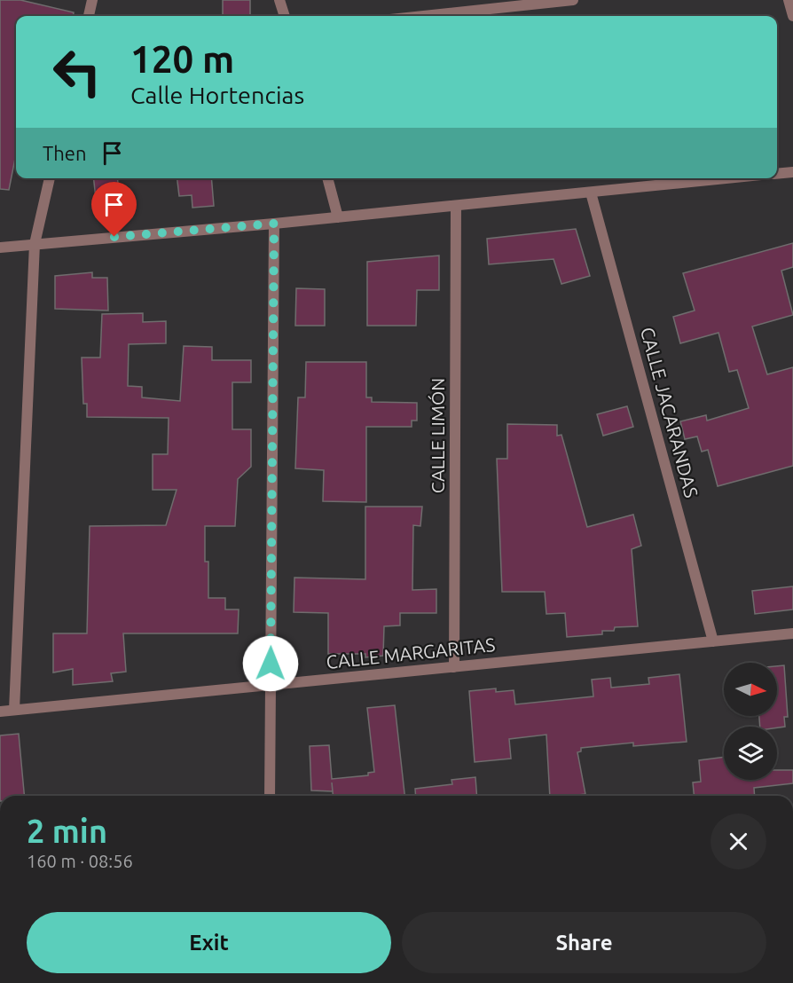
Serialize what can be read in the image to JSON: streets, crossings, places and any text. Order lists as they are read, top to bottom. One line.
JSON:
{"streets":{"street":["CALLE JACARANDAS","CALLE LIMÓN","CALLE MARGARITAS"]},"crossings":[["CALLE JACARANDAS","CALLE MARGARITAS"],["CALLE LIMÓN","CALLE MARGARITAS"]],"north":"right","page":{"turn":["120 m","Calle Hortencias"],"then":"Then","heading":["2 min","160 m · 08:56"],"buttons":["Exit","Share"]}}
